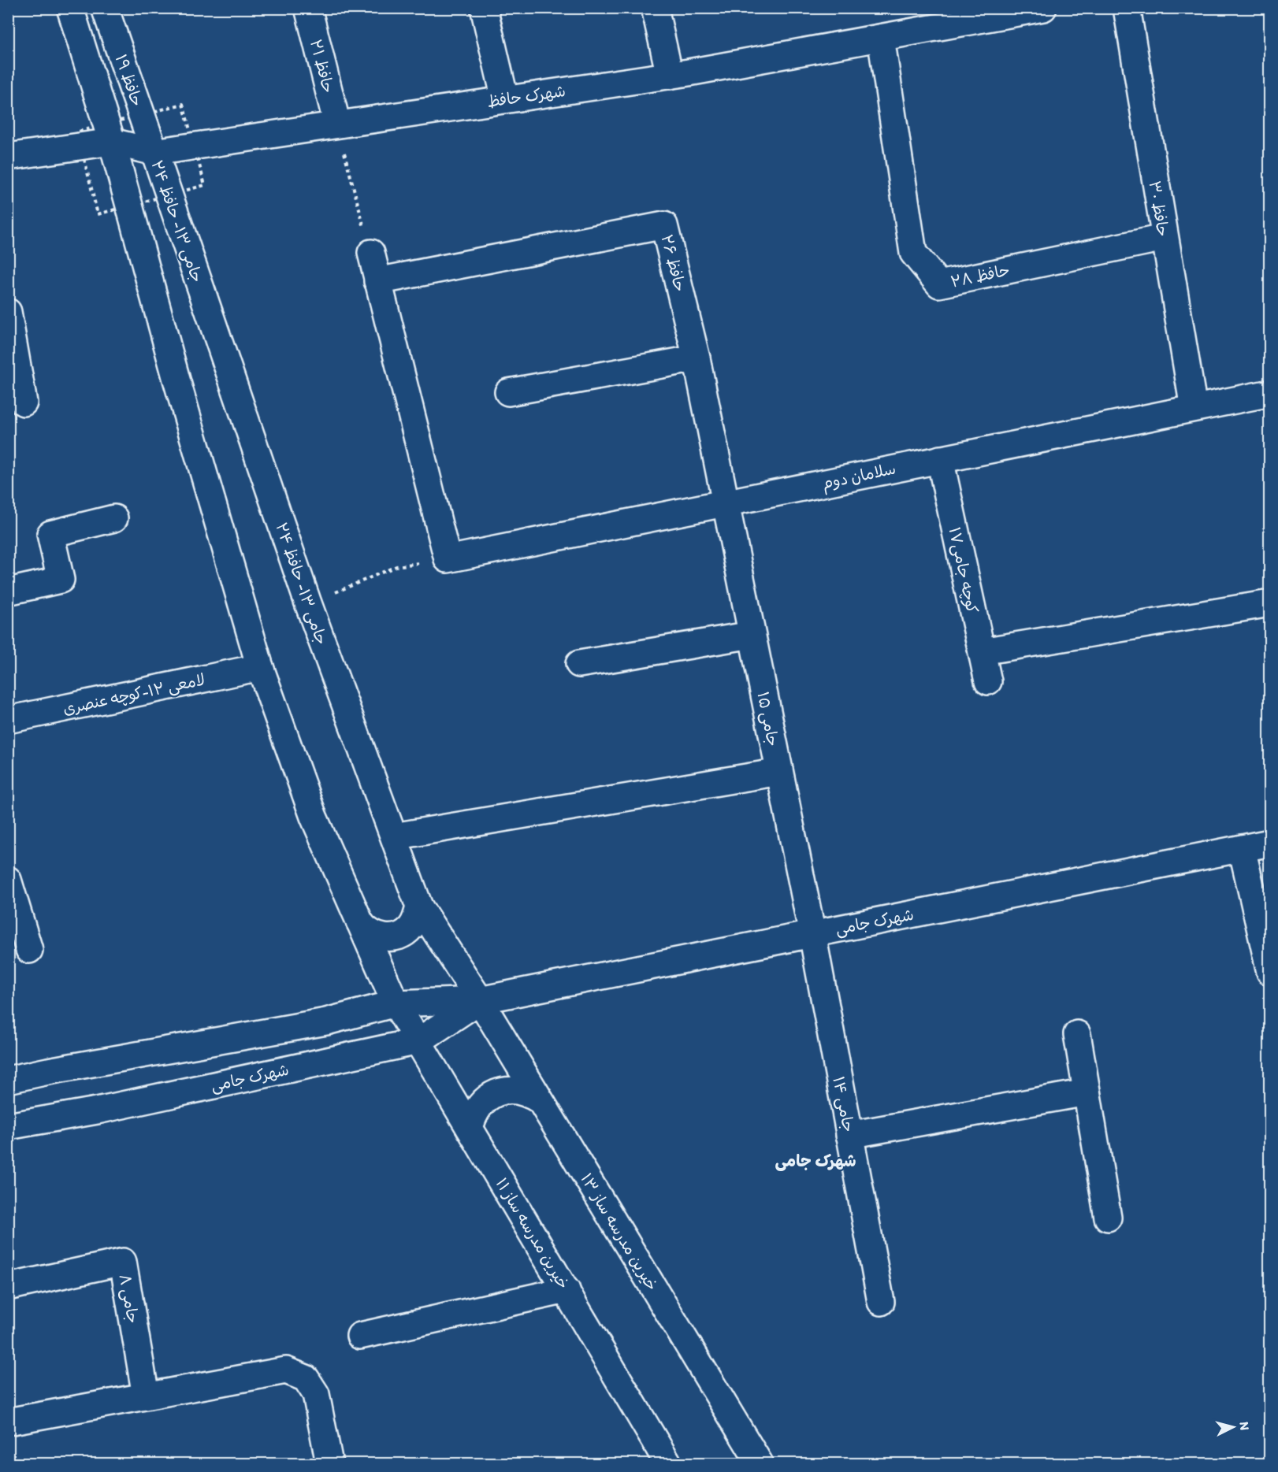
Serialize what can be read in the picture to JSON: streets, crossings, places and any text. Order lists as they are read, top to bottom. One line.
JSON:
{"streets":{"street":["حافظ ۲۱","۱۹ حافظ","شهرک حافظ","۳۰ حافظ","جامی ۱۳- حافظ ۲۴","حافظ ۲۶","حافظ ۲۸","سلامان دوم","کوچه جامی۱۷","لامعی ۱۲-کوچه عنصری","۱۵ جامی","شهرک جامی","۱۴ جامی","۱۳ خیرین مدرسه ساز","۱۱ خیرین مدرسه ساز","۸ جامی"]},"crossings":[["حافظ ۲۱","شهرک حافظ"],["۱۹ حافظ","شهرک حافظ"],["۱۹ حافظ","جامی ۱۳- حافظ ۲۴"],["شهرک حافظ","جامی ۱۳- حافظ ۲۴"],["شهرک حافظ","حافظ ۲۸"],["۳۰ حافظ","حافظ ۲۸"],["۳۰ حافظ","سلامان دوم"],["جامی ۱۳- حافظ ۲۴","شهرک جامی"],["جامی ۱۳- حافظ ۲۴","۱۳ خیرین مدرسه ساز"],["حافظ ۲۶","سلامان دوم"],["حافظ ۲۶","۱۵ جامی"],["سلامان دوم","کوچه جامی۱۷"],["سلامان دوم","۱۵ جامی"],["۱۵ جامی","شهرک جامی"],["۱۵ جامی","۱۴ جامی"],["شهرک جامی","۱۴ جامی"],["شهرک جامی","۱۳ خیرین مدرسه ساز"],["شهرک جامی","۱۱ خیرین مدرسه ساز"]],"districts":["شهرک جامی"],"north":"right"}
